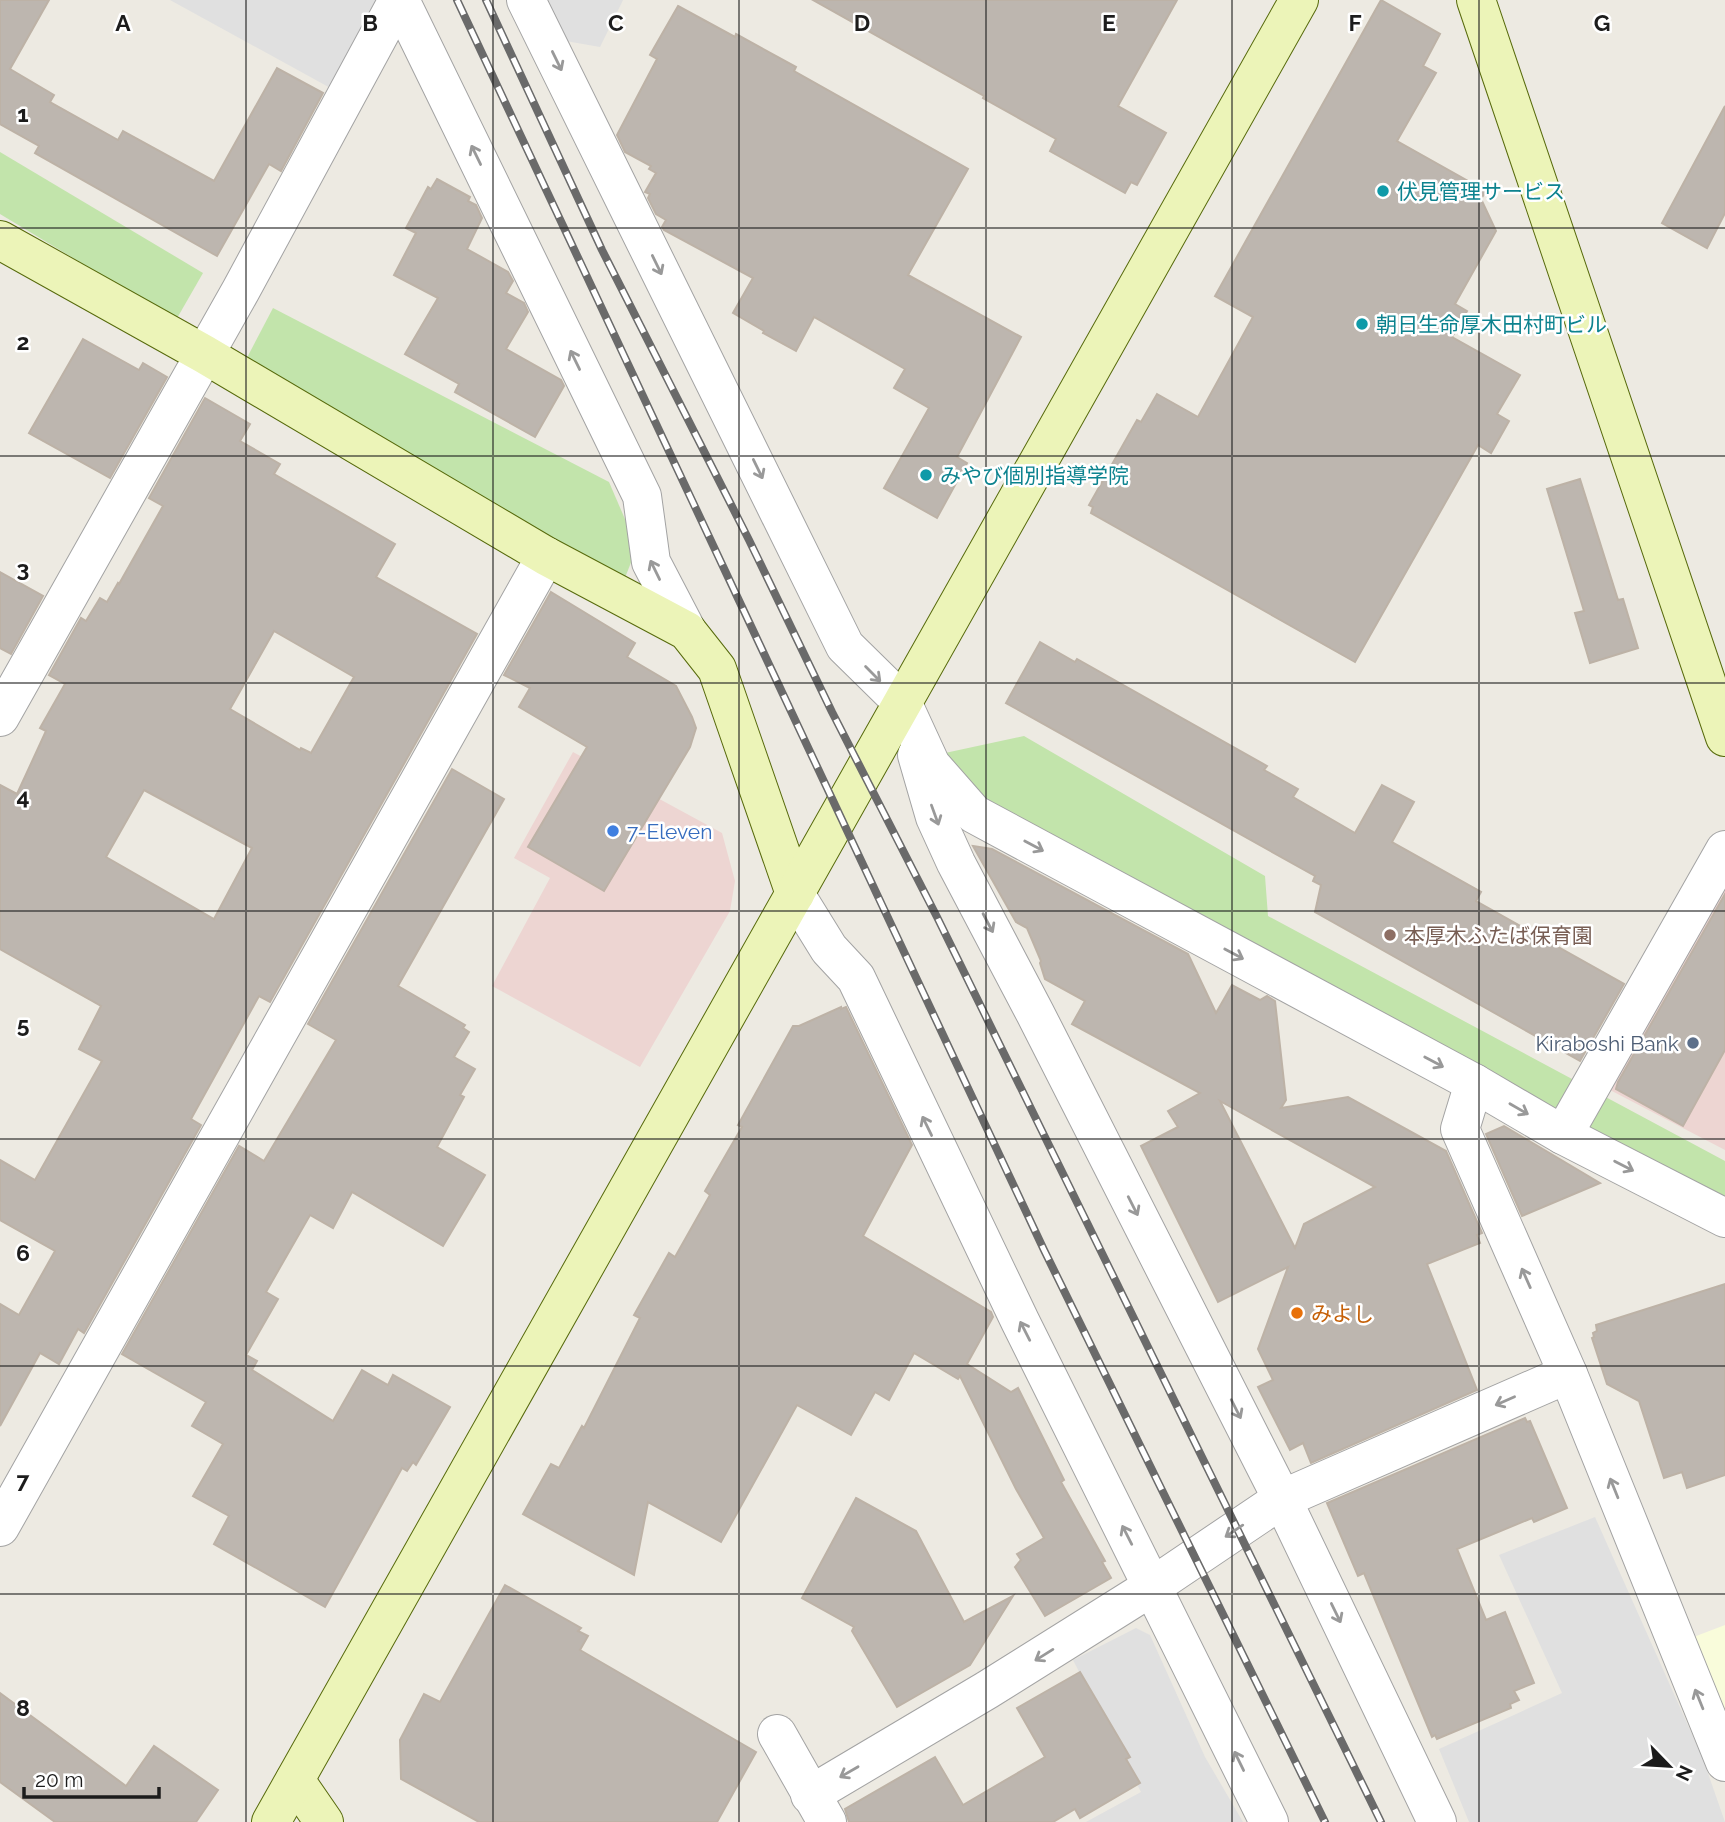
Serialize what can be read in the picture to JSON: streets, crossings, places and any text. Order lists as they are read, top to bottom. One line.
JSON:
{"places":["伏見管理サービス","朝日生命厚木田村町ビル","みやび個別指導学院","7-Eleven","本厚木ふたば保育園","Kiraboshi Bank","みよし"],"scale_bar":"20 m","north":"bottom right","grid":{"columns":["A","B","C","D","E","F","G"],"rows":["1","2","3","4","5","6","7","8"]}}
